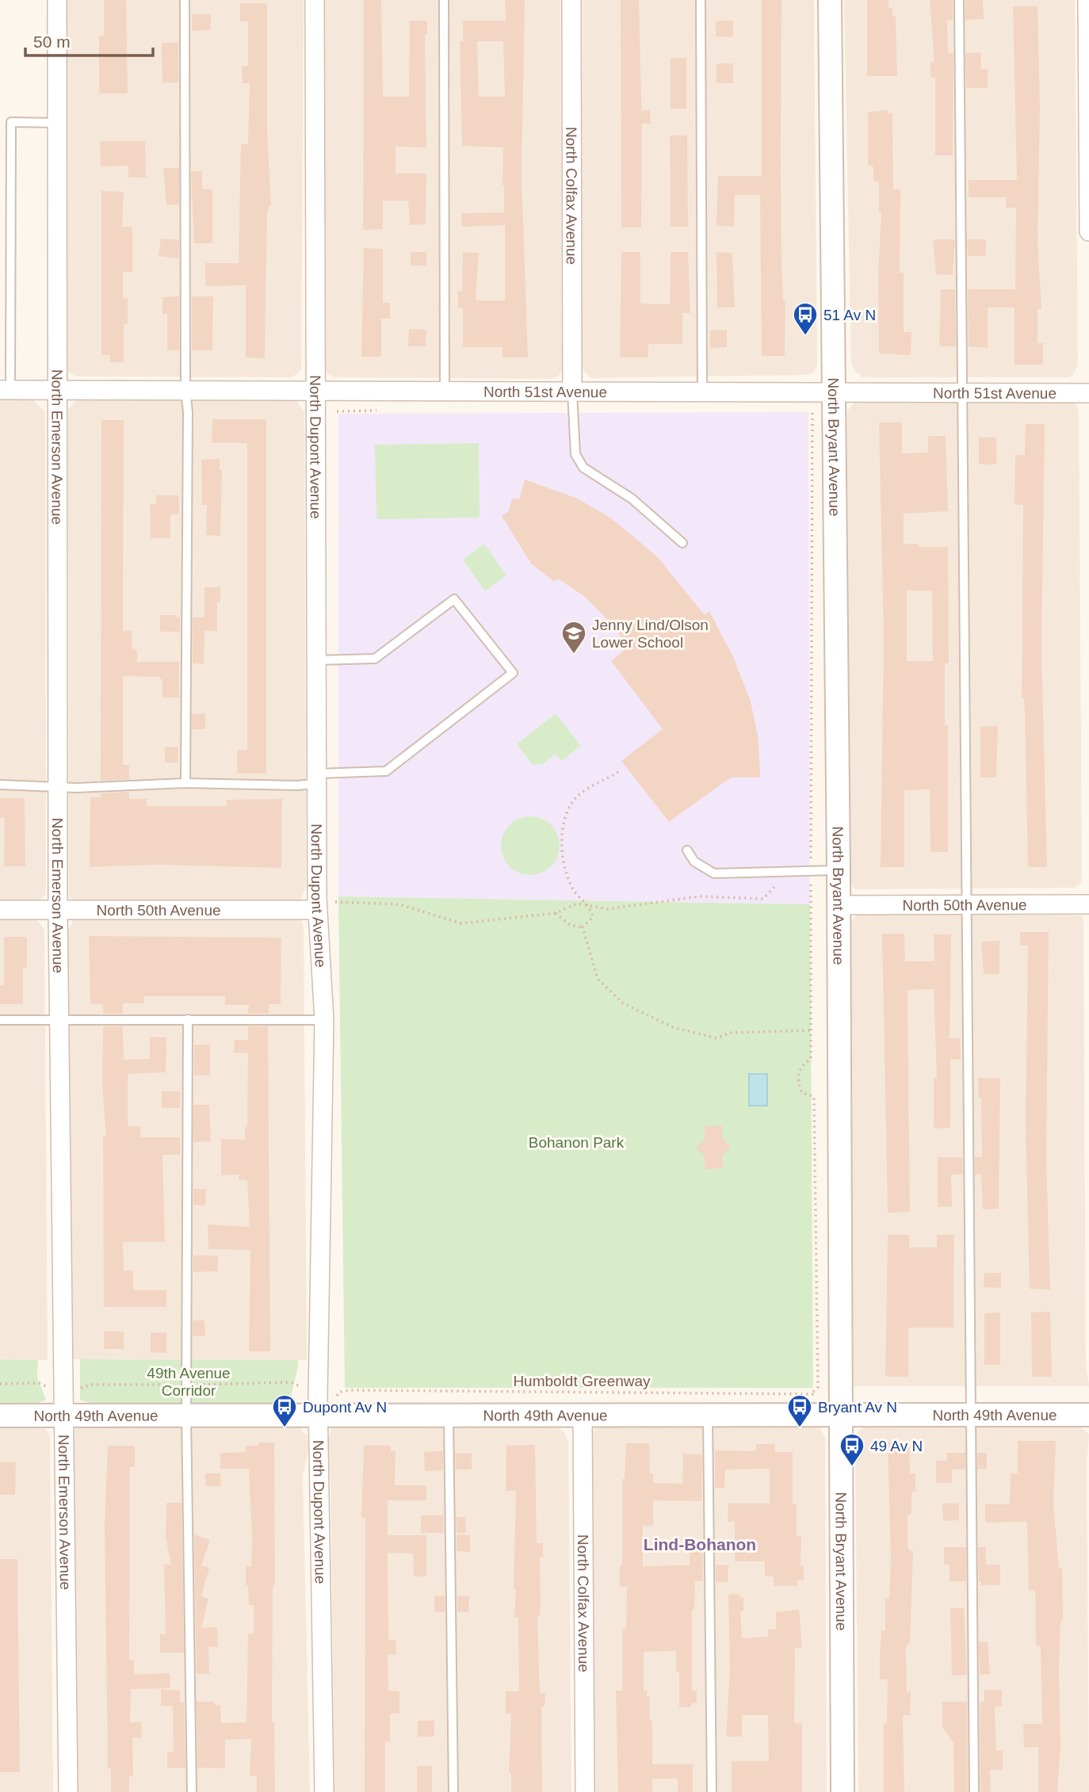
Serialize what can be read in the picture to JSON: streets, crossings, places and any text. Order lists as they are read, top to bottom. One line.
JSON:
{"streets":{"street":["North Colfax Avenue","North 51st Avenue","North Emerson Avenue","North Dupont Avenue","North Bryant Avenue","North 50th Avenue","North 49th Avenue"],"path":["Humboldt Greenway"]},"crossings":[["North Colfax Avenue","North 51st Avenue"],["North Colfax Avenue","North 49th Avenue"],["North 51st Avenue","North Emerson Avenue"],["North 51st Avenue","North Dupont Avenue"],["North 51st Avenue","North Bryant Avenue"],["North Emerson Avenue","North 50th Avenue"],["North Emerson Avenue","North 49th Avenue"],["North Dupont Avenue","North 50th Avenue"],["North Dupont Avenue","North 49th Avenue"],["North Bryant Avenue","North 50th Avenue"],["North Bryant Avenue","North 49th Avenue"]],"districts":["Lind-Bohanon"],"parks":["Bohanon Park","49th Avenue Corridor"],"places":{"bus stop":["51 Av N","Dupont Av N","Bryant Av N","49 Av N"],"school or university":["Jenny Lind/Olson Lower School"]},"scale_bar":"50 m"}
